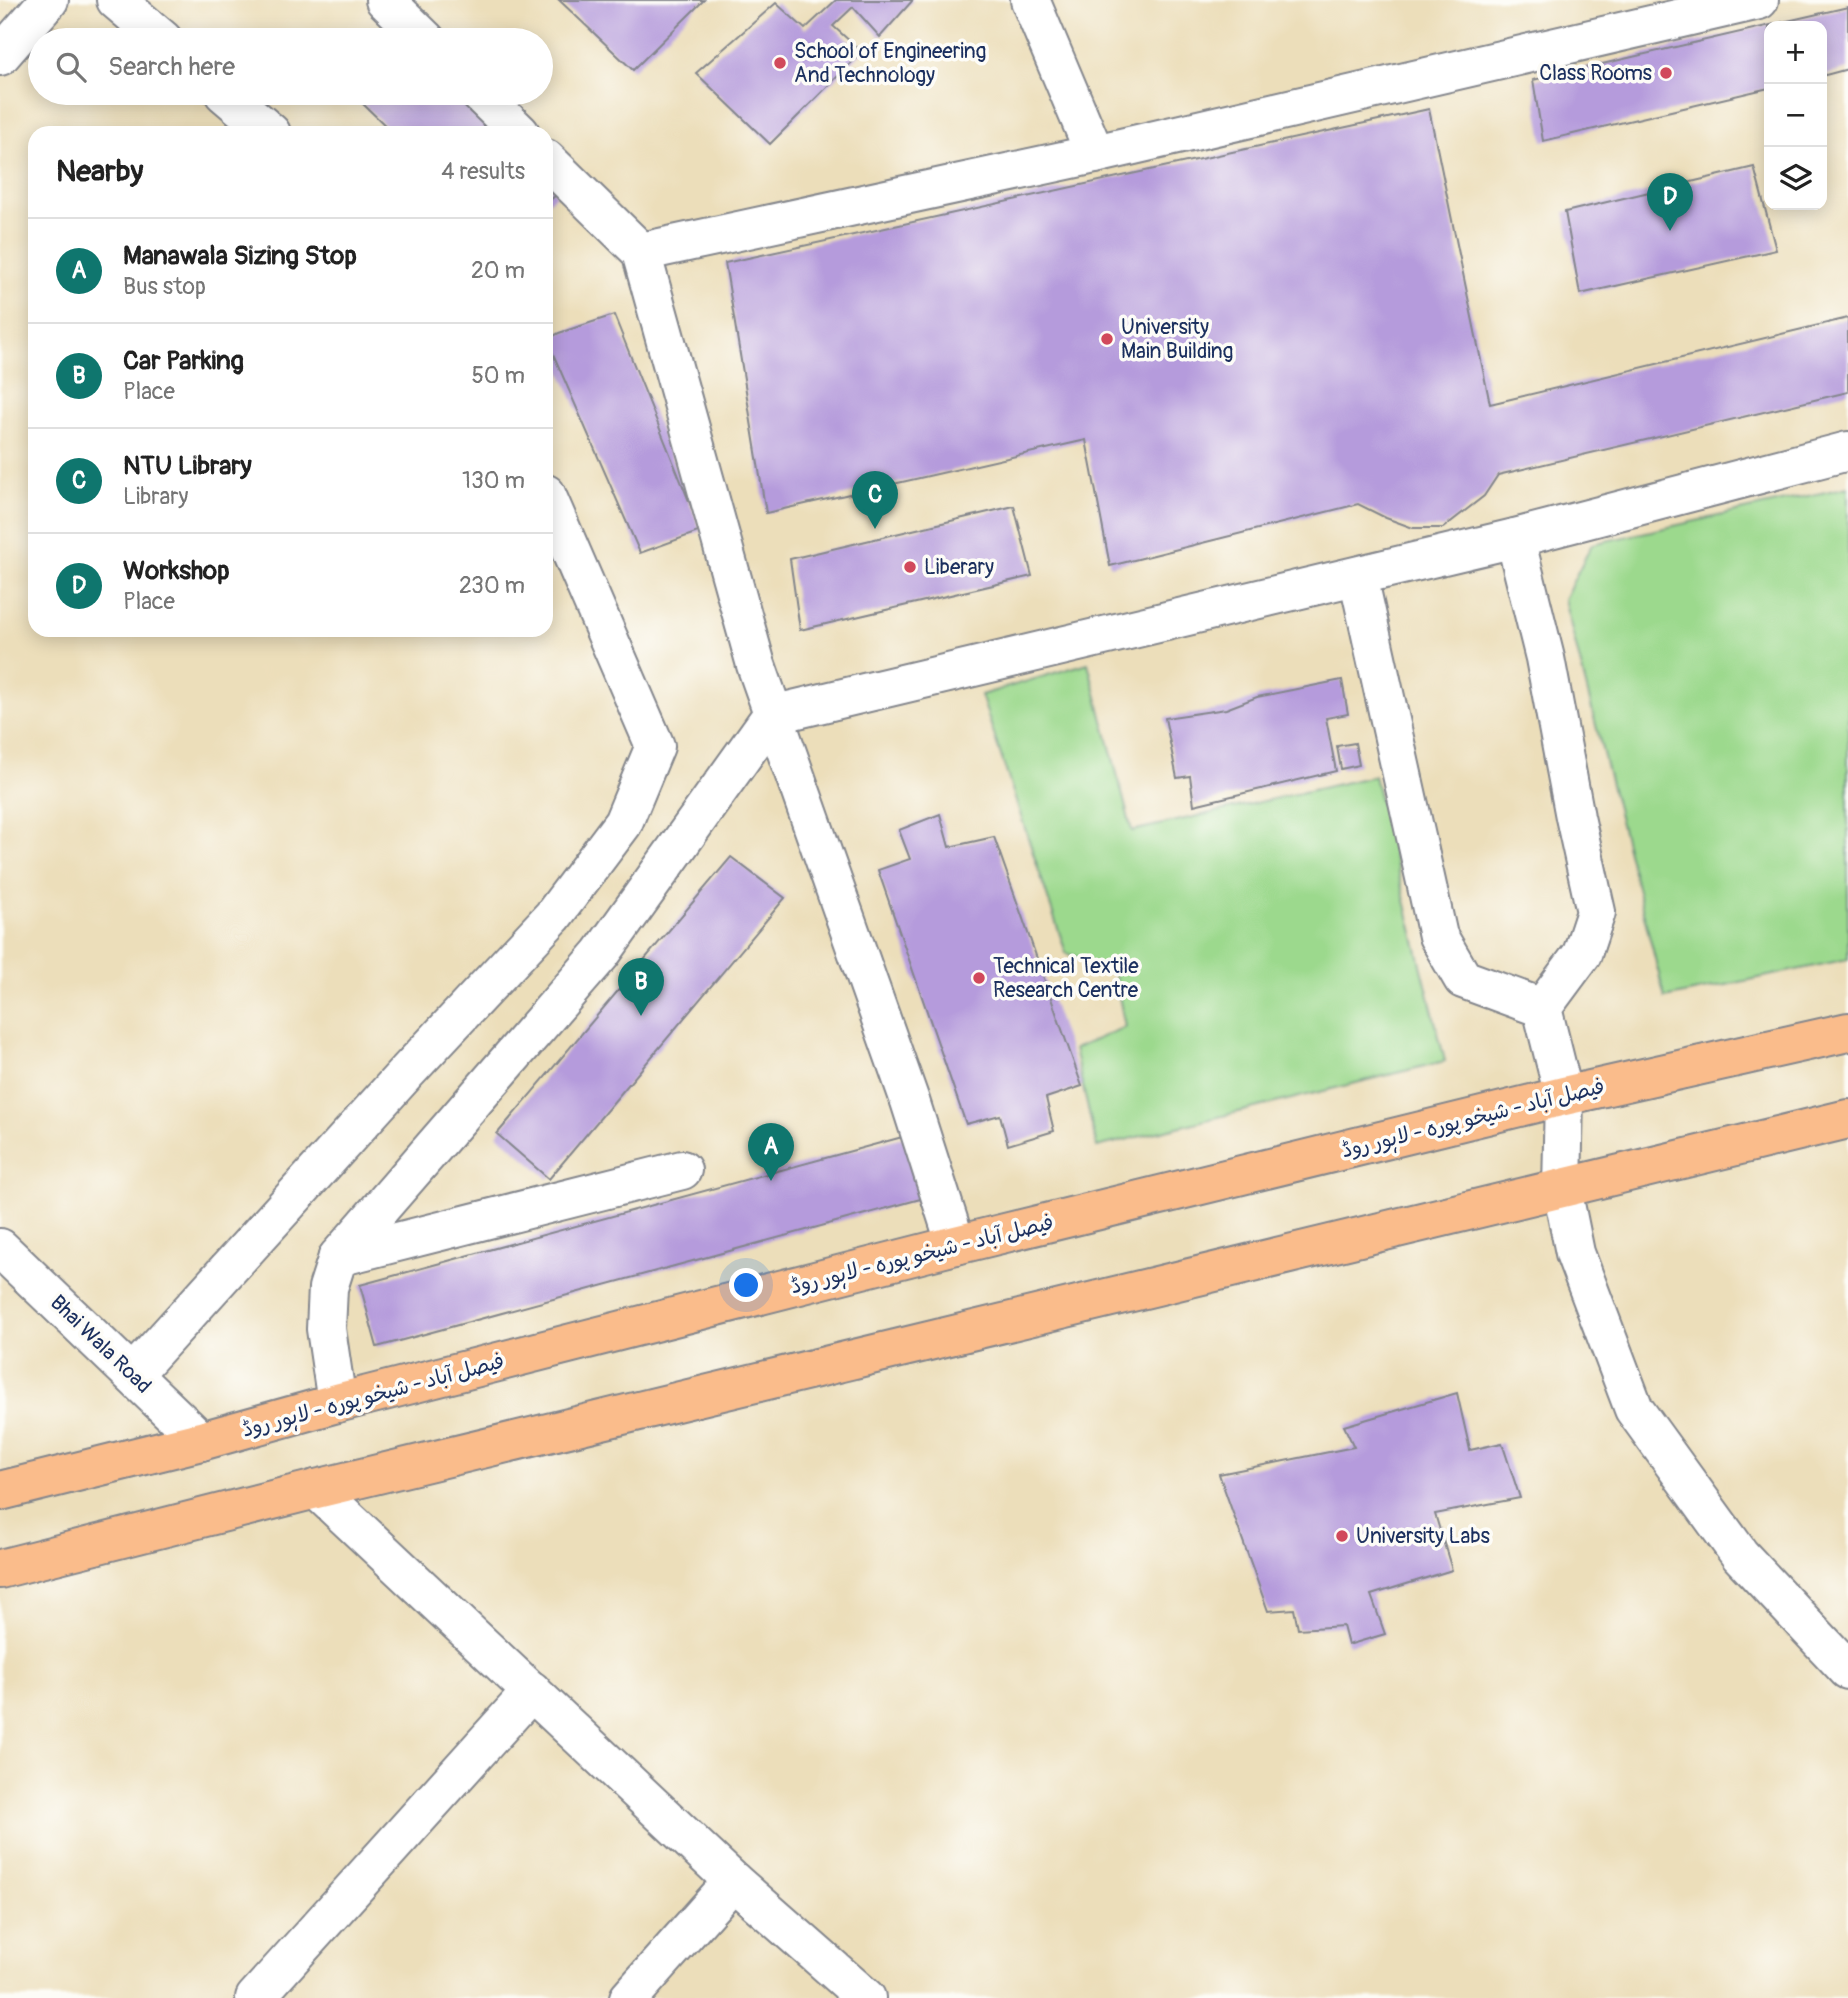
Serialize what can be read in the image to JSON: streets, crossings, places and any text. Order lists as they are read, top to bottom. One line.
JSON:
{"streets":{"highway":["فیصل آباد - شیخو پورہ - لاہور روڈ"],"street":["Bhai Wala Road"]},"crossings":[["فیصل آباد - شیخو پورہ - لاہور روڈ","Bhai Wala Road"]],"places":["School of Engineering And Technology","Class Rooms","University Main Building","Liberary","Technical Textile Research Centre","University Labs"],"page":{"map_buttons":["+","−"],"search":"Search here","heading":["Nearby","4 results"],"pins":["D","C","B","A"],"list":[{"mark":"A","name":"Manawala Sizing Stop","note":"Bus stop","value":"20 m"},{"mark":"B","name":"Car Parking","note":"Place","value":"50 m"},{"mark":"C","name":"NTU Library","note":"Library","value":"130 m"},{"mark":"D","name":"Workshop","note":"Place","value":"230 m"}]}}
